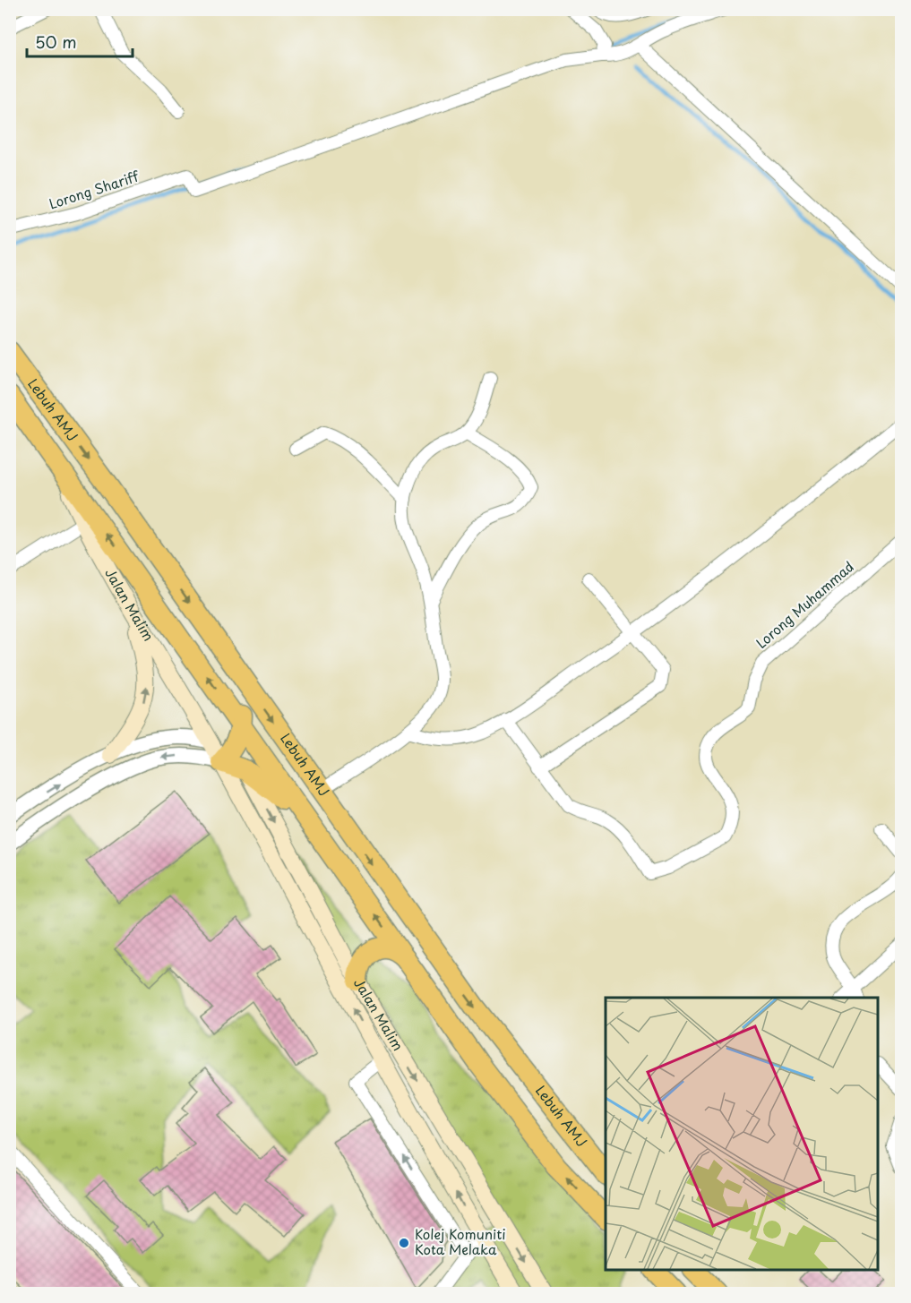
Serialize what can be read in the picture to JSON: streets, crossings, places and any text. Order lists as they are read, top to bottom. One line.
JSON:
{"streets":{"highway":["Lebuh AMJ"],"main road":["Jalan Malim"],"street":["Lorong Shariff","Lorong Muhammad"]},"crossings":[["Lebuh AMJ","Jalan Malim"]],"places":["Kolej Komuniti Kota Melaka"],"scale_bar":"50 m"}
